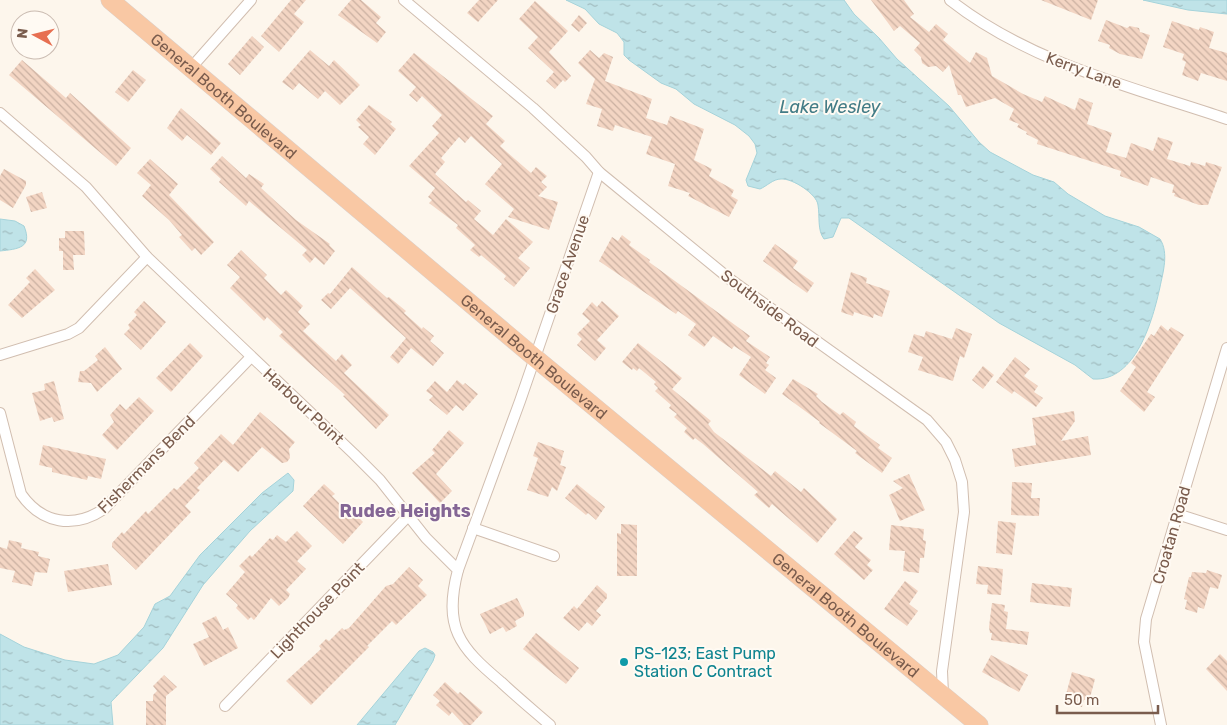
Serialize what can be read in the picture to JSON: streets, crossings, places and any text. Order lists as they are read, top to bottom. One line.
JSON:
{"streets":{"highway":["General Booth Boulevard"],"street":["Kerry Lane","Grace Avenue","Southside Road","Harbour Point","Fishermans Bend","Croatan Road","Lighthouse Point"]},"crossings":[["General Booth Boulevard","Grace Avenue"],["General Booth Boulevard","Southside Road"],["Grace Avenue","Southside Road"],["Grace Avenue","Harbour Point"],["Harbour Point","Fishermans Bend"],["Harbour Point","Lighthouse Point"]],"districts":["Rudee Heights"],"water":["Lake Wesley"],"places":["PS-123; East Pump Station C Contract"],"scale_bar":"50 m","north":"left"}
